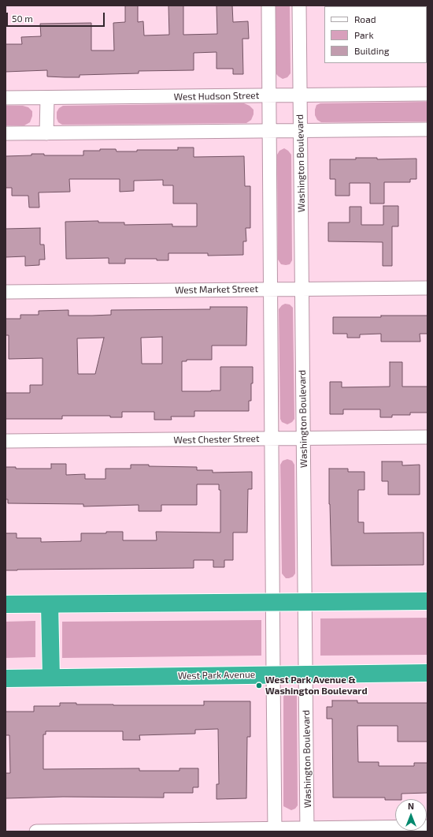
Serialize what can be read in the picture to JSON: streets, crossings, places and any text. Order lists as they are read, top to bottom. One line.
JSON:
{"streets":{"highway":["West Park Avenue"],"street":["West Hudson Street","Washington Boulevard","West Market Street","West Chester Street"]},"crossings":[["West Hudson Street","Washington Boulevard"],["Washington Boulevard","West Market Street"],["Washington Boulevard","West Chester Street"],["Washington Boulevard","West Park Avenue"]],"places":["West Park Avenue & Washington Boulevard"],"legend":["Road","Park","Building"],"scale_bar":"50 m","north":"top"}
